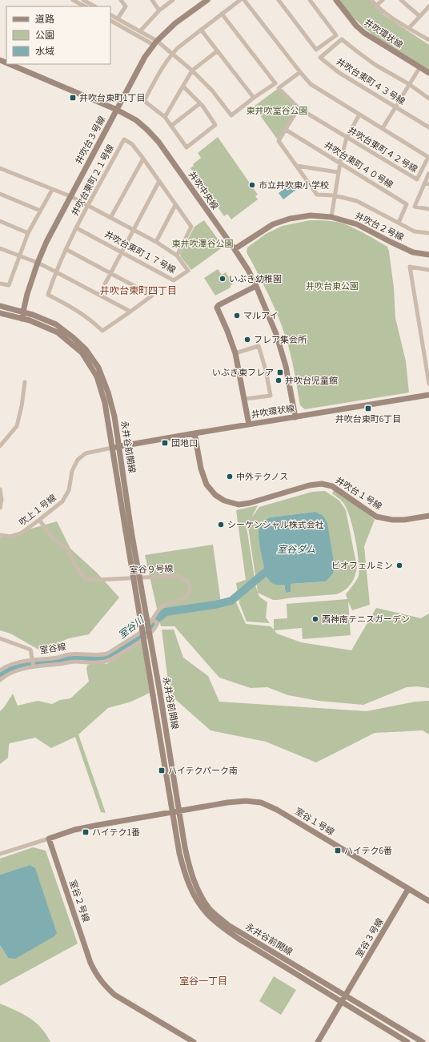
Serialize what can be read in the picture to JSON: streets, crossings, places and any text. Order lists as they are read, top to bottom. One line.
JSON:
{"streets":{"street":["井吹環状線","井吹台東町４３号線","井吹台３号線","井吹台東町４２号線","井吹台東町４０号線","井吹台東町２１号線","井吹中央線","井吹台２号線","井吹台東町１７号線","永井谷前開線","井吹台１号線","吹上１号線","室谷９号線","室谷線","室谷１号線","室谷２号線","室谷３号線"]},"crossings":[["井吹環状線","井吹中央線"],["井吹環状線","永井谷前開線"],["井吹環状線","井吹台１号線"],["井吹環状線","吹上１号線"],["井吹台３号線","井吹中央線"],["井吹台３号線","井吹台東町１７号線"],["井吹台３号線","永井谷前開線"],["井吹台東町２１号線","井吹台東町１７号線"],["井吹中央線","井吹台２号線"],["永井谷前開線","吹上１号線"],["永井谷前開線","室谷１号線"],["永井谷前開線","室谷３号線"],["吹上１号線","室谷９号線"],["室谷９号線","室谷線"],["室谷１号線","室谷３号線"]],"districts":["井吹台東町四丁目","室谷一丁目"],"water":["室谷ダム","室谷川"],"parks":["東井吹室谷公園","東井吹澤谷公園","井吹台東公園"],"places":{"transit":["井吹台東町1丁目","いぶき東フレア","井吹台東町6丁目","団地口","ハイテクパーク南","ハイテク1番","ハイテク6番"],"other":["市立井吹東小学校","いぶき幼稚園","マルアイ","フレア集会所","井吹台児童館","中外テクノス","シーケンシャル株式会社","ビオフェルミン","西神南テニスガーデン"]},"legend":["道路","公園","水域"]}
